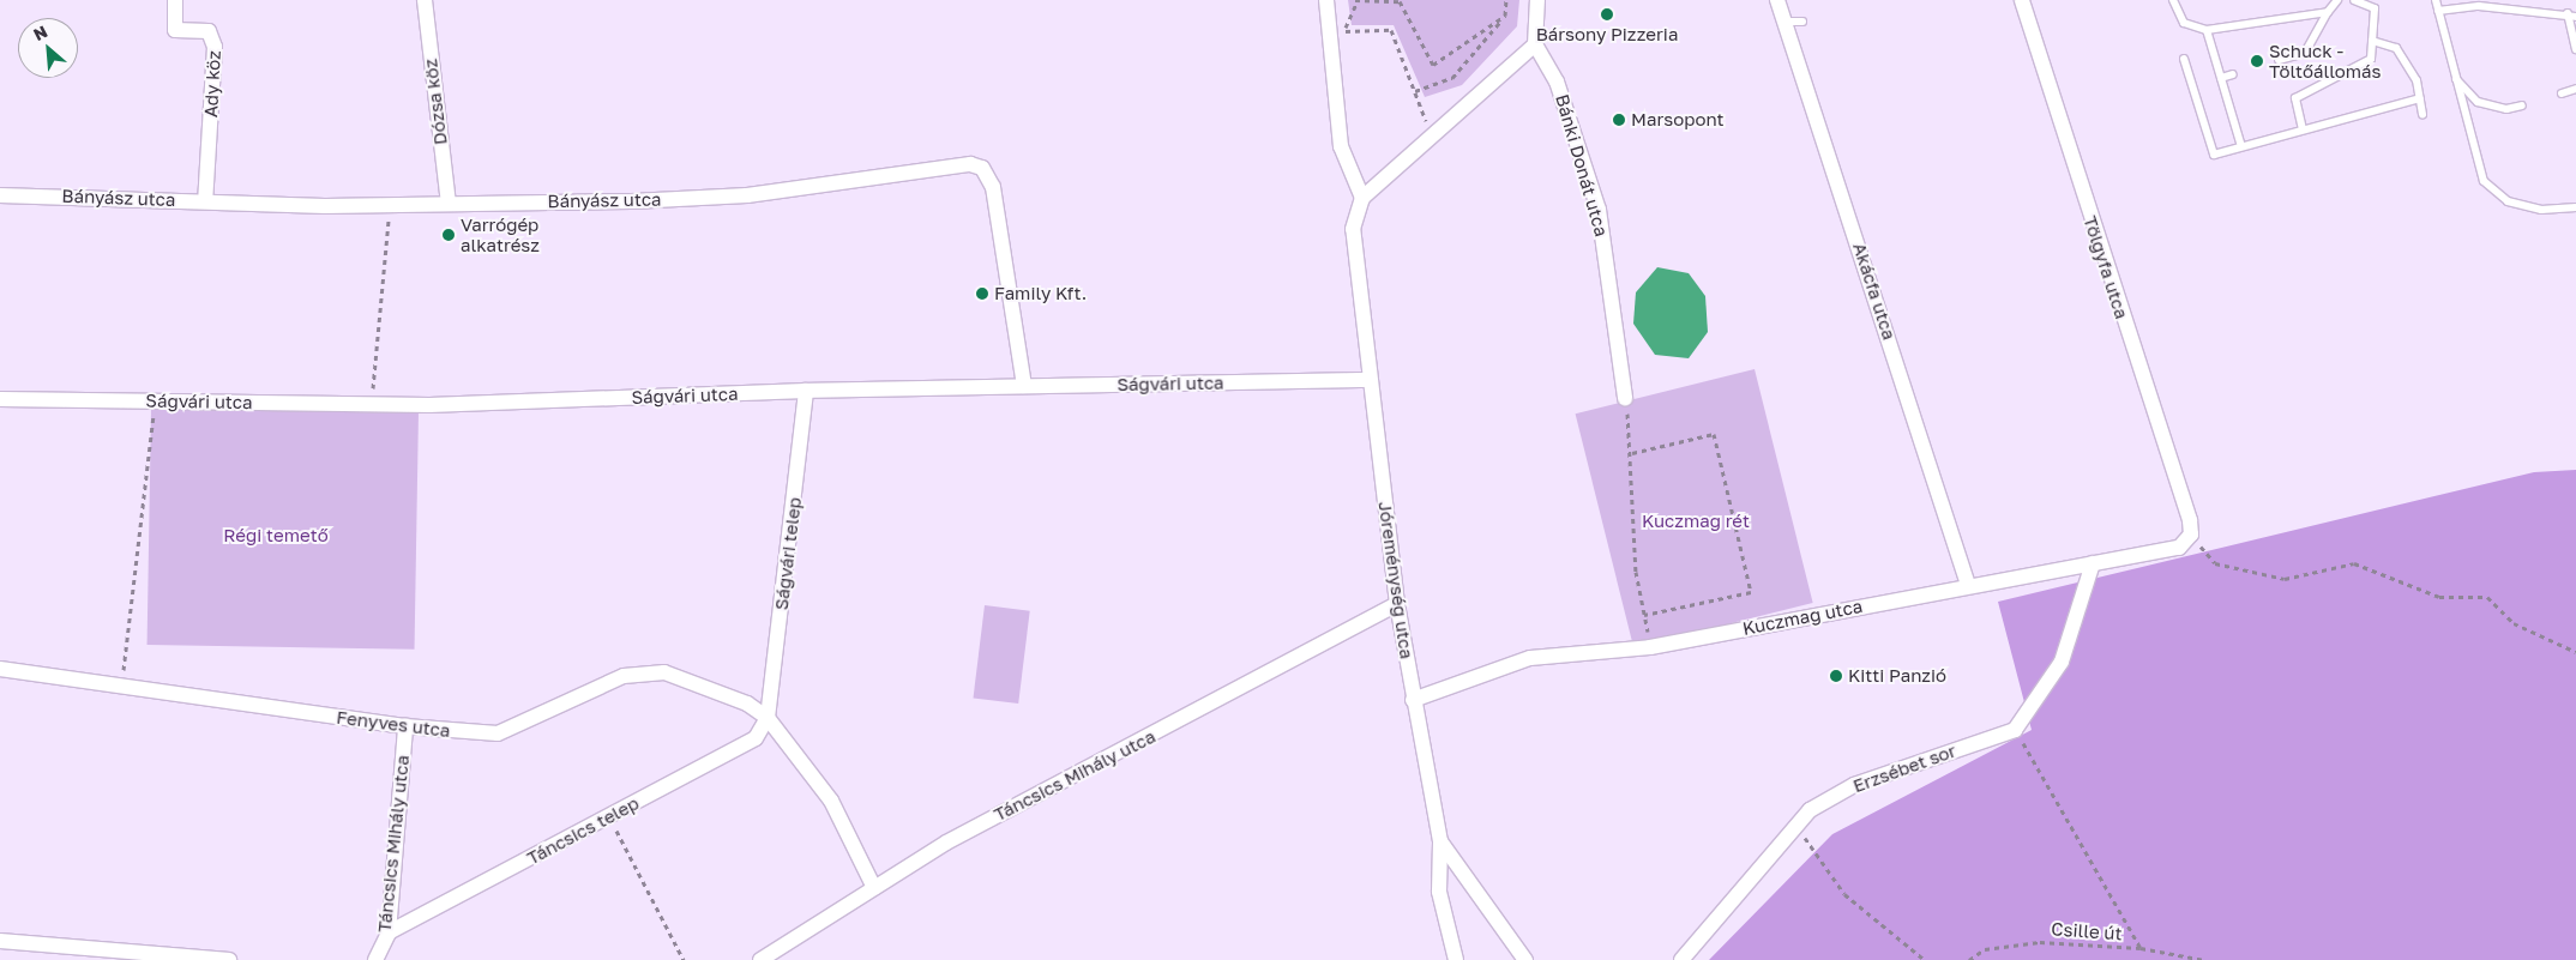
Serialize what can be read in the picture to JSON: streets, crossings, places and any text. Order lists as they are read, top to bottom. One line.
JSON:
{"streets":{"street":["Ady köz","Dózsa köz","Bánki Donát utca","Bányász utca","Tölgyfa utca","Akácfa utca","Ságvári utca","Ságvári telep","Jóreménység utca","Kuczmag utca","Fenyves utca","Erzsébet sor","Táncsics Mihály utca","Táncsics telep"],"path":["Csille út"]},"crossings":[["Ady köz","Bányász utca"],["Dózsa köz","Bányász utca"],["Bányász utca","Ságvári utca"],["Tölgyfa utca","Kuczmag utca"],["Akácfa utca","Kuczmag utca"],["Ságvári utca","Ságvári telep"],["Ságvári utca","Jóreménység utca"],["Ságvári telep","Fenyves utca"],["Ságvári telep","Táncsics telep"],["Jóreménység utca","Kuczmag utca"],["Jóreménység utca","Táncsics Mihály utca"],["Fenyves utca","Táncsics Mihály utca"],["Fenyves utca","Táncsics telep"],["Táncsics Mihály utca","Táncsics telep"]],"parks":["Kuczmag rét","Régi temető"],"places":["Bársony Pizzeria","Schuck - Töltőállomás","Marsopont","Varrógép alkatrész","Family Kft.","Kitti Panzió"],"north":"top left"}
